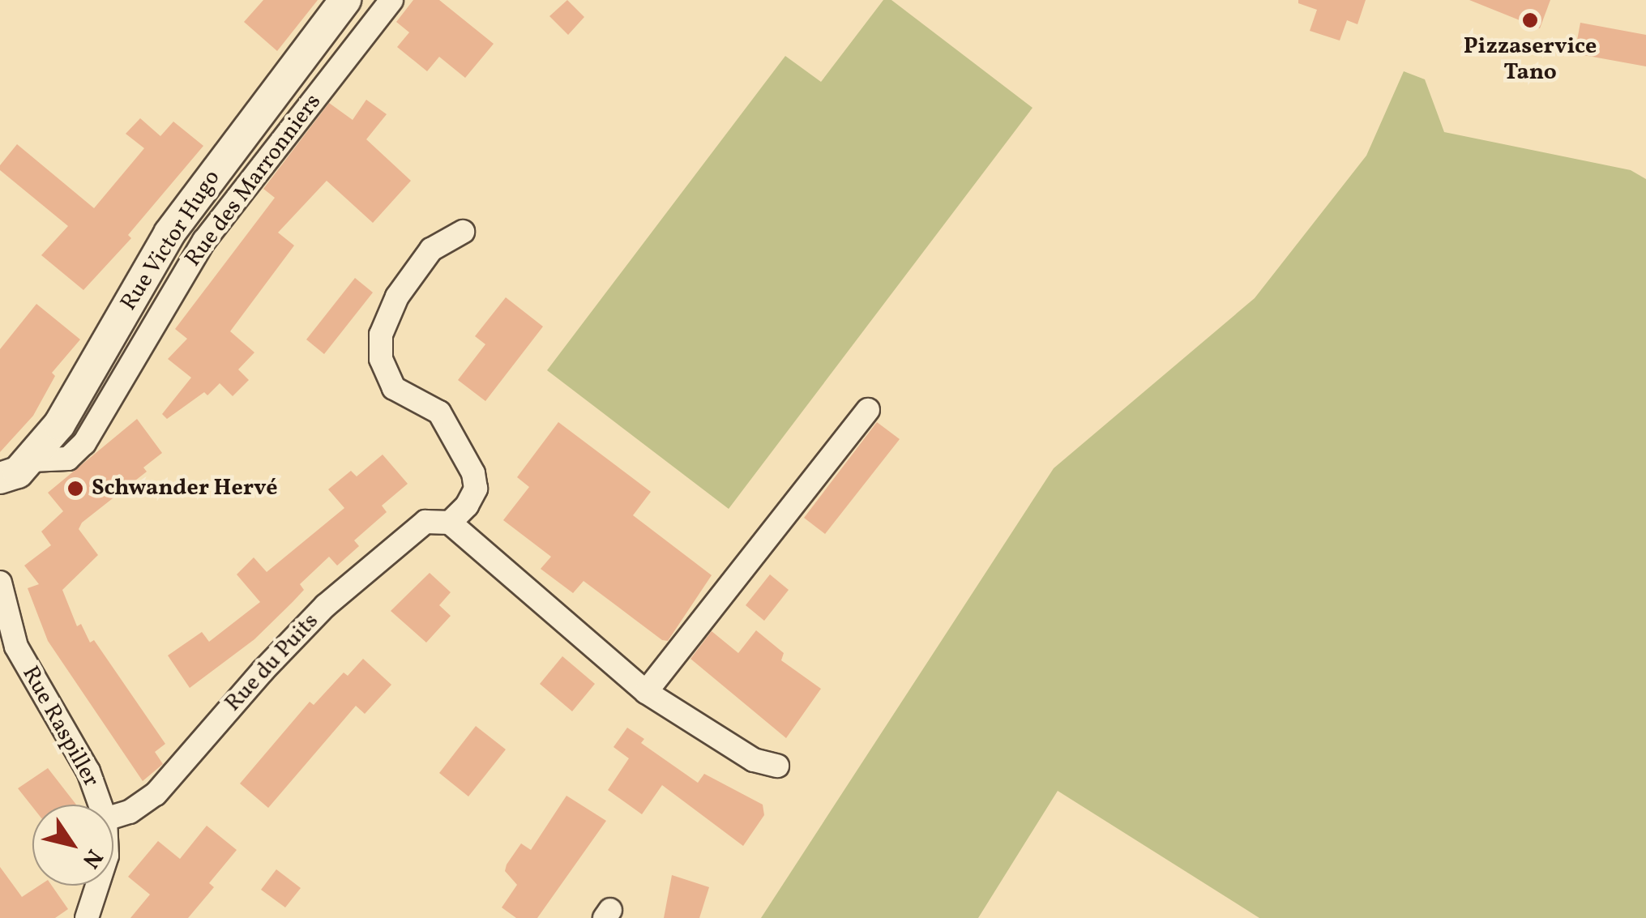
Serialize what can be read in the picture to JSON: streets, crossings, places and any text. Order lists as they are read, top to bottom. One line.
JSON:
{"streets":{"street":["Rue des Marronniers","Rue Victor Hugo","Rue du Puits","Rue Raspiller"]},"crossings":[["Rue des Marronniers","Rue Victor Hugo"]],"places":["Pizzaservice Tano","Schwander Hervé"],"north":"bottom right"}
